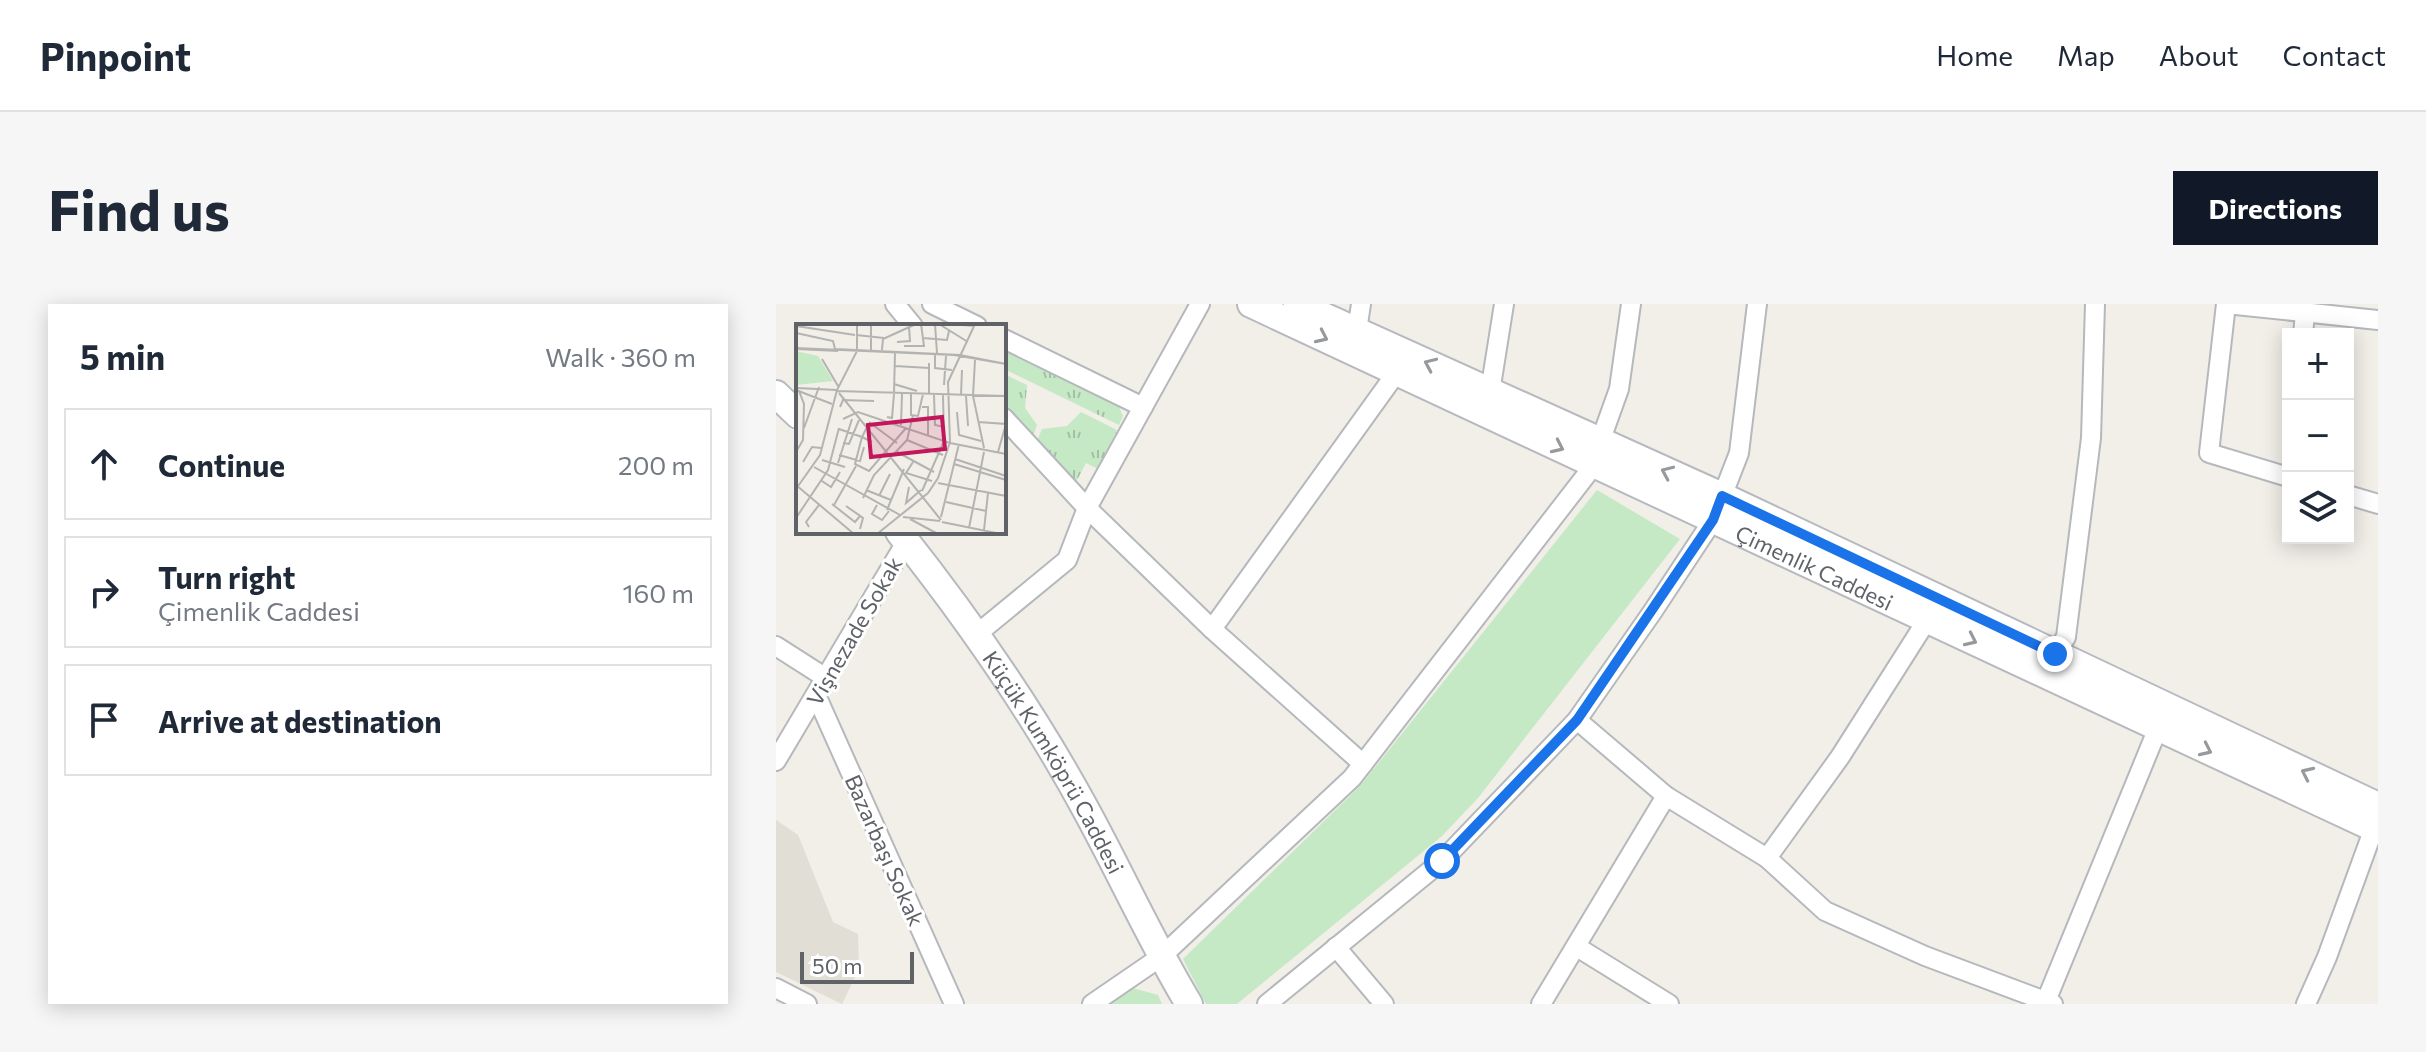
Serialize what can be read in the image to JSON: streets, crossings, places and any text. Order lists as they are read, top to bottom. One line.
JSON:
{"streets":{"street":["Çimenlik Caddesi","Vişnezade Sokak","Küçük Kumköprü Caddesi","Bazarbaşı Sokak"]},"crossings":[["Vişnezade Sokak","Küçük Kumköprü Caddesi"],["Vişnezade Sokak","Bazarbaşı Sokak"]],"scale_bar":"50 m","page":{"header":"Pinpoint","nav":["Home","Map","About","Contact"],"buttons":"Directions","title":"Find us","heading":["5 min","Walk · 360 m"],"map_buttons":["+","−"],"list":[["Continue","200 m"],["Turn right","Çimenlik Caddesi","160 m"],"Arrive at destination"],"scale":"50 m"}}
